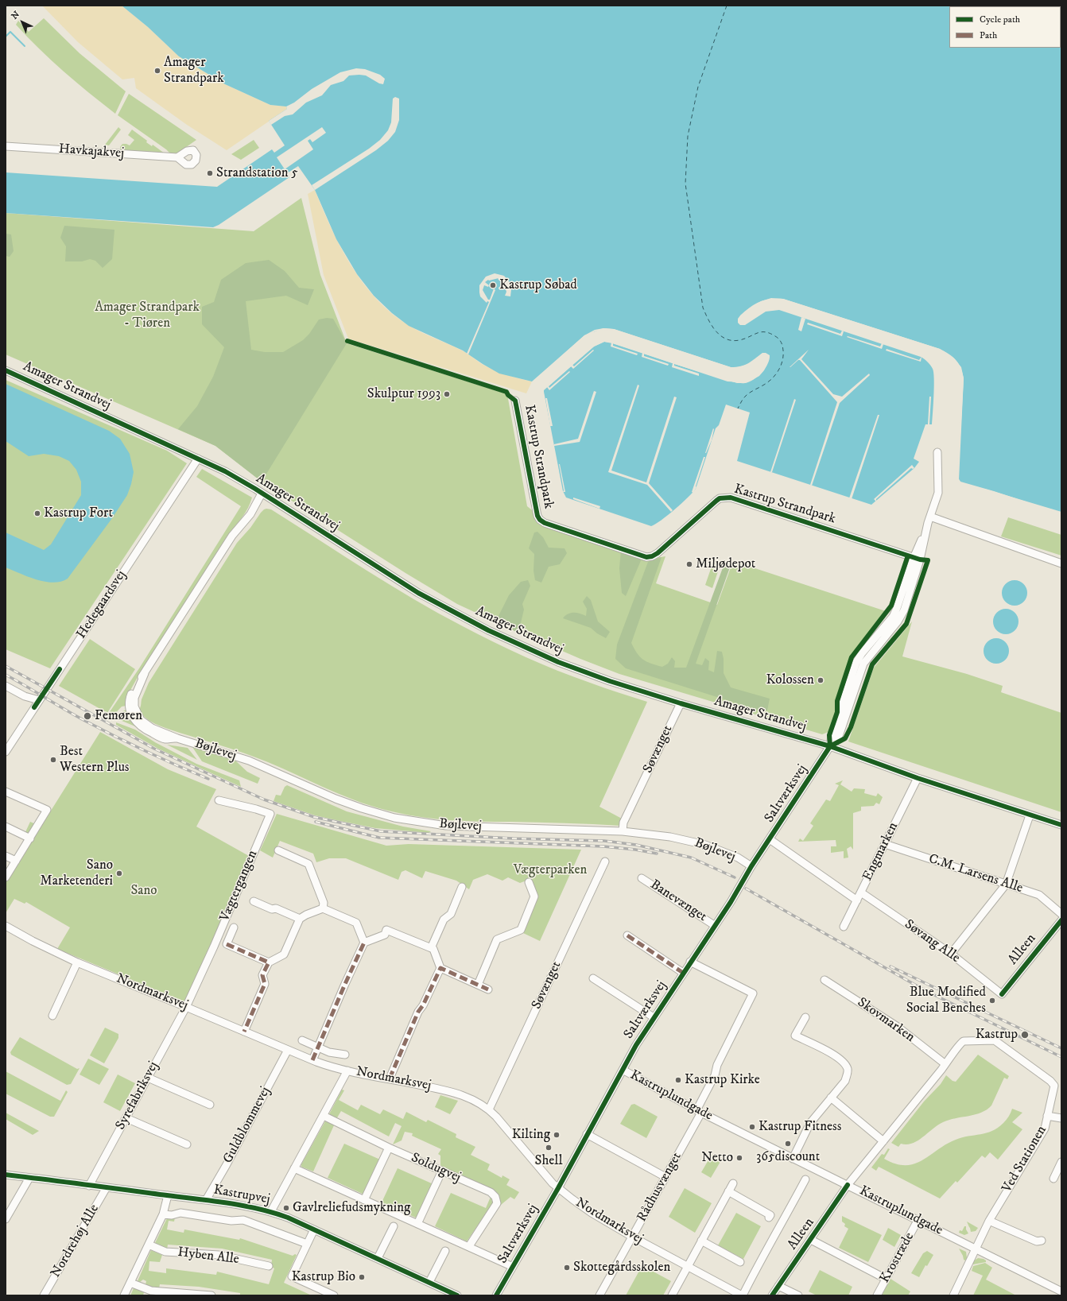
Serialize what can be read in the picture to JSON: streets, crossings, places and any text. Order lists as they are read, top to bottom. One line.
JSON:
{"streets":{"street":["Havkajakvej","Amager Strandvej","Kastrup Strandpark","Hedegaardsvej","Søvænget","Bøjlevej","Saltværksvej","Engmarken","C.M. Larsens Alle","Vægtergangen","Banevænget","Søvang Alle","Alleen","Nordmarksvej","Skovmarken","Syrefabriksvej","Kastruplundgade","Guldblommevej","Ved Stationen","Soldugvej","Rådhusvænget","Kastrupvej","Nordrehøj Alle","Hyben Alle","Krostræde"]},"crossings":[["Amager Strandvej","Hedegaardsvej"],["Amager Strandvej","Søvænget"],["Amager Strandvej","Bøjlevej"],["Amager Strandvej","Saltværksvej"],["Amager Strandvej","Engmarken"],["Søvænget","Bøjlevej"],["Søvænget","Nordmarksvej"],["Bøjlevej","Saltværksvej"],["Saltværksvej","Banevænget"],["Saltværksvej","Nordmarksvej"],["Saltværksvej","Kastruplundgade"],["Saltværksvej","Rådhusvænget"],["Engmarken","C.M. Larsens Alle"],["Engmarken","Søvang Alle"],["Vægtergangen","Nordmarksvej"],["Vægtergangen","Syrefabriksvej"],["Søvang Alle","Alleen"],["Alleen","Skovmarken"],["Alleen","Kastruplundgade"],["Alleen","Ved Stationen"],["Alleen","Krostræde"],["Nordmarksvej","Syrefabriksvej"],["Nordmarksvej","Guldblommevej"],["Nordmarksvej","Rådhusvænget"],["Syrefabriksvej","Kastrupvej"],["Kastruplundgade","Ved Stationen"],["Kastruplundgade","Rådhusvænget"],["Kastruplundgade","Krostræde"],["Guldblommevej","Kastrupvej"],["Kastrupvej","Nordrehøj Alle"]],"parks":["Amager Strandpark - Tiøren","Vægterparken","Sano"],"places":["Amager Strandpark","Strandstation 5","Kastrup Søbad","Skulptur 1993","Kastrup Fort","Miljødepot","Kolossen","Femøren","Best Western Plus","Sano Marketenderi","Blue Modified Social Benches","Kastrup","Kastrup Kirke","Kastrup Fitness","Kilting","365discount","Shell","Netto","Gavlreliefudsmykning","Skottegårdsskolen","Kastrup Bio"],"legend":["Cycle path","Path"],"north":"top left"}
